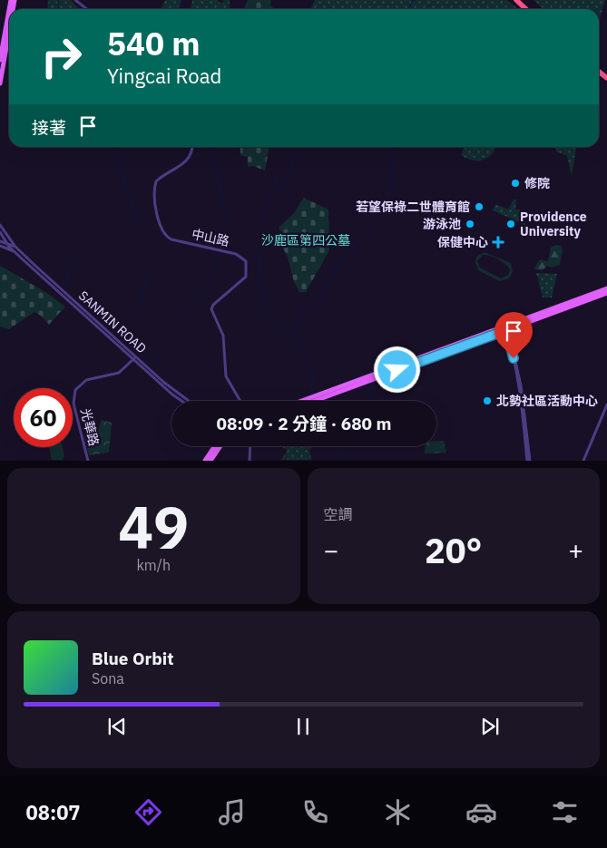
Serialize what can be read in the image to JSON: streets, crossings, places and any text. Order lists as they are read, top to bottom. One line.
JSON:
{"streets":{"street":["中山路","SANMIN ROAD","光華路"]},"crossings":[["SANMIN ROAD","光華路"]],"parks":["沙鹿區第四公墓"],"places":{"other":["修院","若望保祿二世體育館","游泳池","Providence University","北勢社區活動中心"],"health":["保健中心"]},"page":{"turn":["540 m","Yingcai Road"],"then":"接著","limit":"60","trip":"08:09 · 2 分鐘 · 680 m","tile":[["49","km/h"],"空調"],"heat":["−","20°","+"],"song":["Blue Orbit","Sona"],"tabs":"08:07"}}
